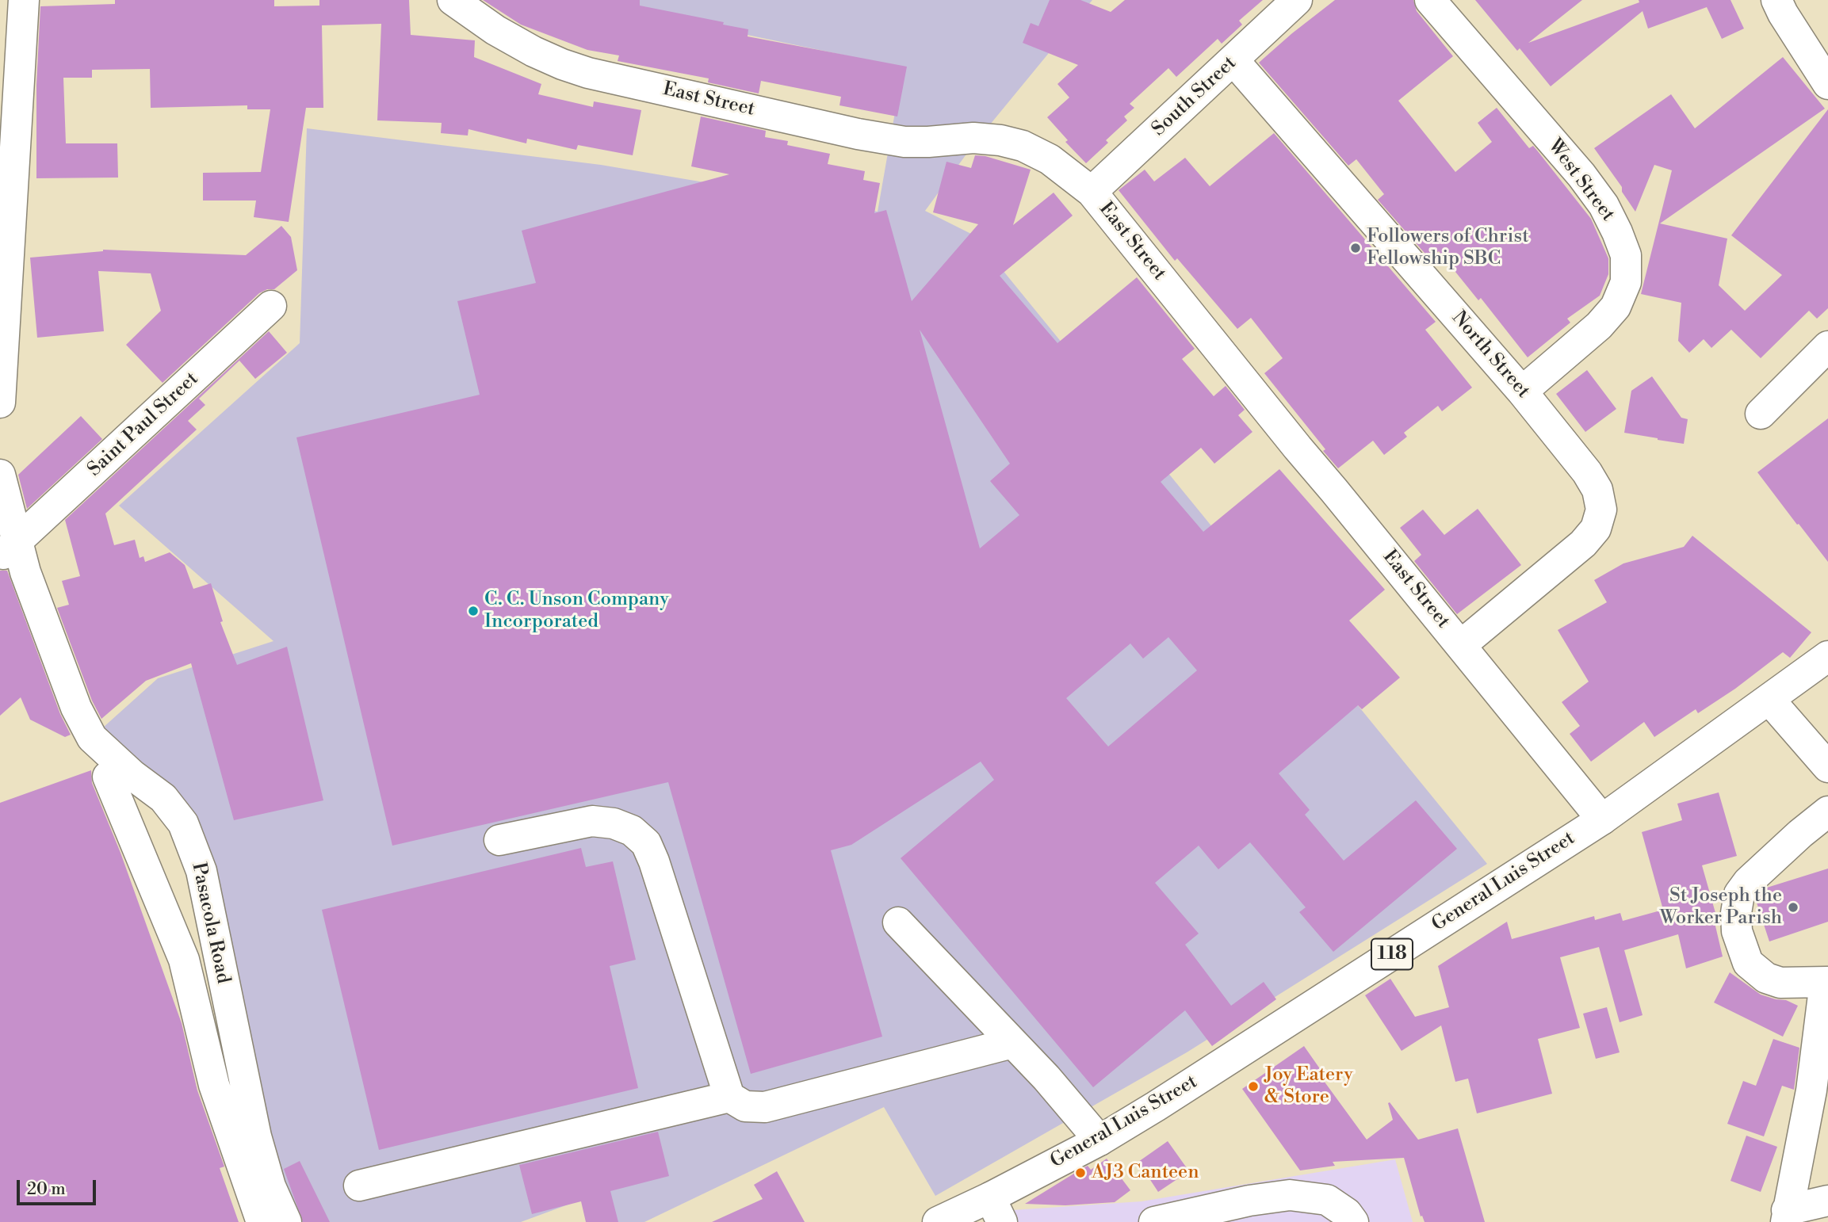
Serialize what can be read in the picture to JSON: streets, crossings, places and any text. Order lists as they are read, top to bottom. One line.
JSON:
{"streets":{"street":["South Street","East Street","West Street","North Street","Saint Paul Street","General Luis Street","Pasacola Road","118"]},"crossings":[["South Street","East Street"],["South Street","North Street"],["East Street","North Street"],["East Street","General Luis Street"],["West Street","North Street"],["Saint Paul Street","Pasacola Road"]],"places":["Followers of Christ Fellowship SBC","C. C. Unson Company Incorporated","St Joseph the Worker Parish","Joy Eatery & Store","AJ3 Canteen"],"scale_bar":"20 m"}
